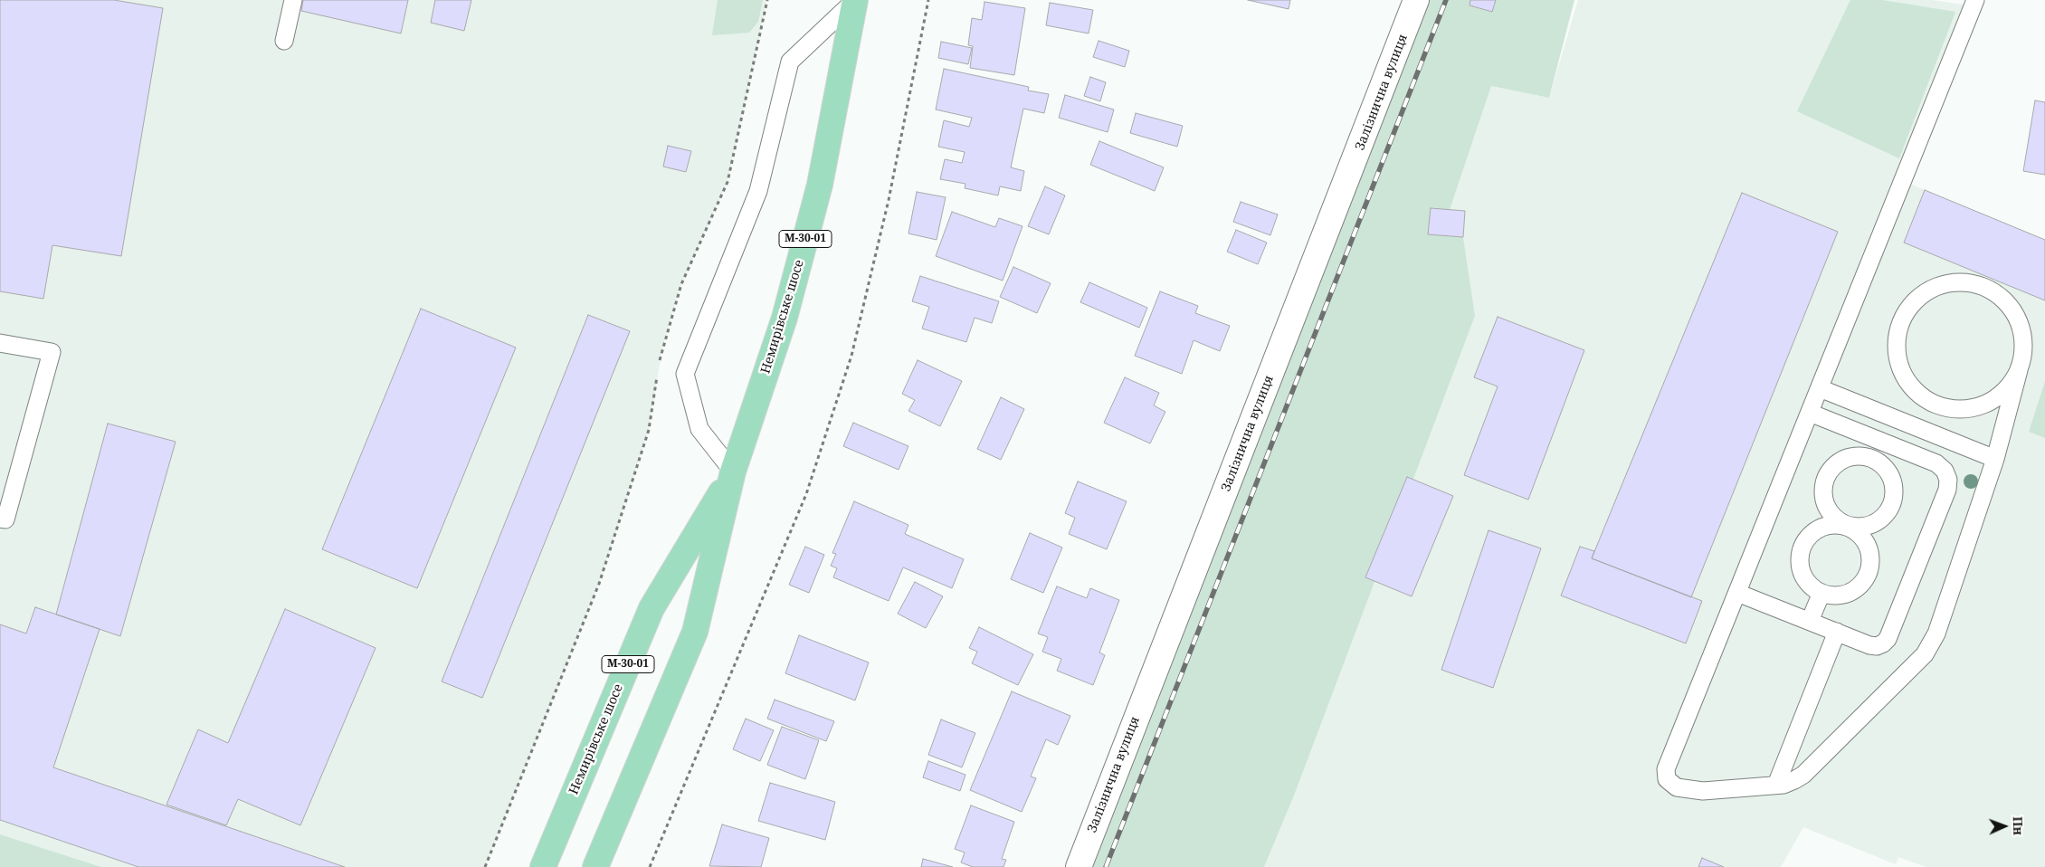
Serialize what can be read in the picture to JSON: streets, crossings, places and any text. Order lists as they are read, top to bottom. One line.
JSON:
{"streets":{"main road":["М-30-01","Немирівське шосе"],"street":["Залізнична вулиця"]},"north":"right"}
